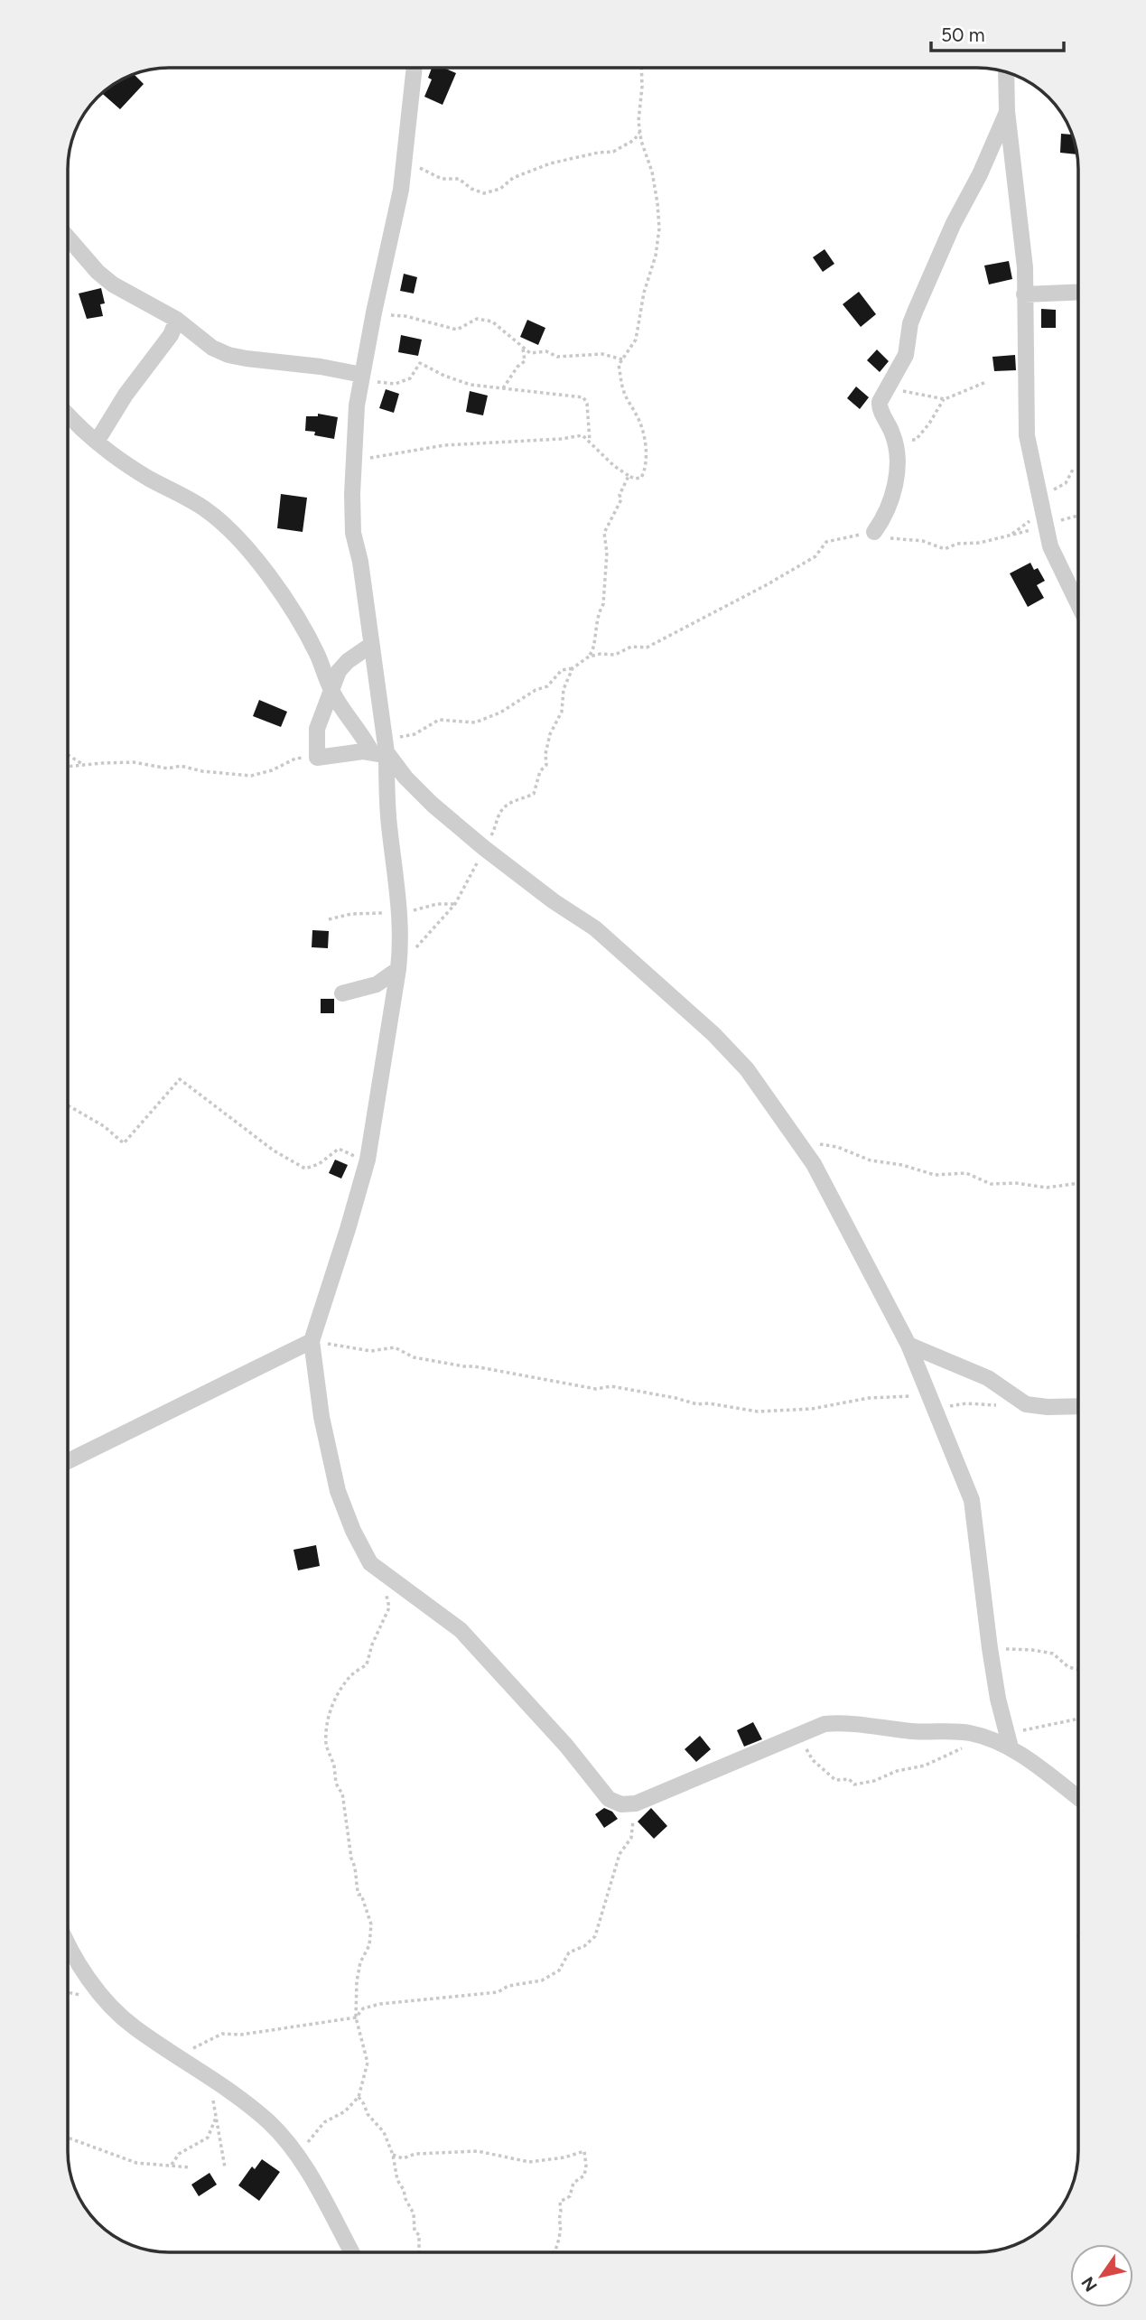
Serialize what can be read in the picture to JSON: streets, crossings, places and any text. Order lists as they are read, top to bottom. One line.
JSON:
{"scale_bar":"50 m","north":"bottom left"}
